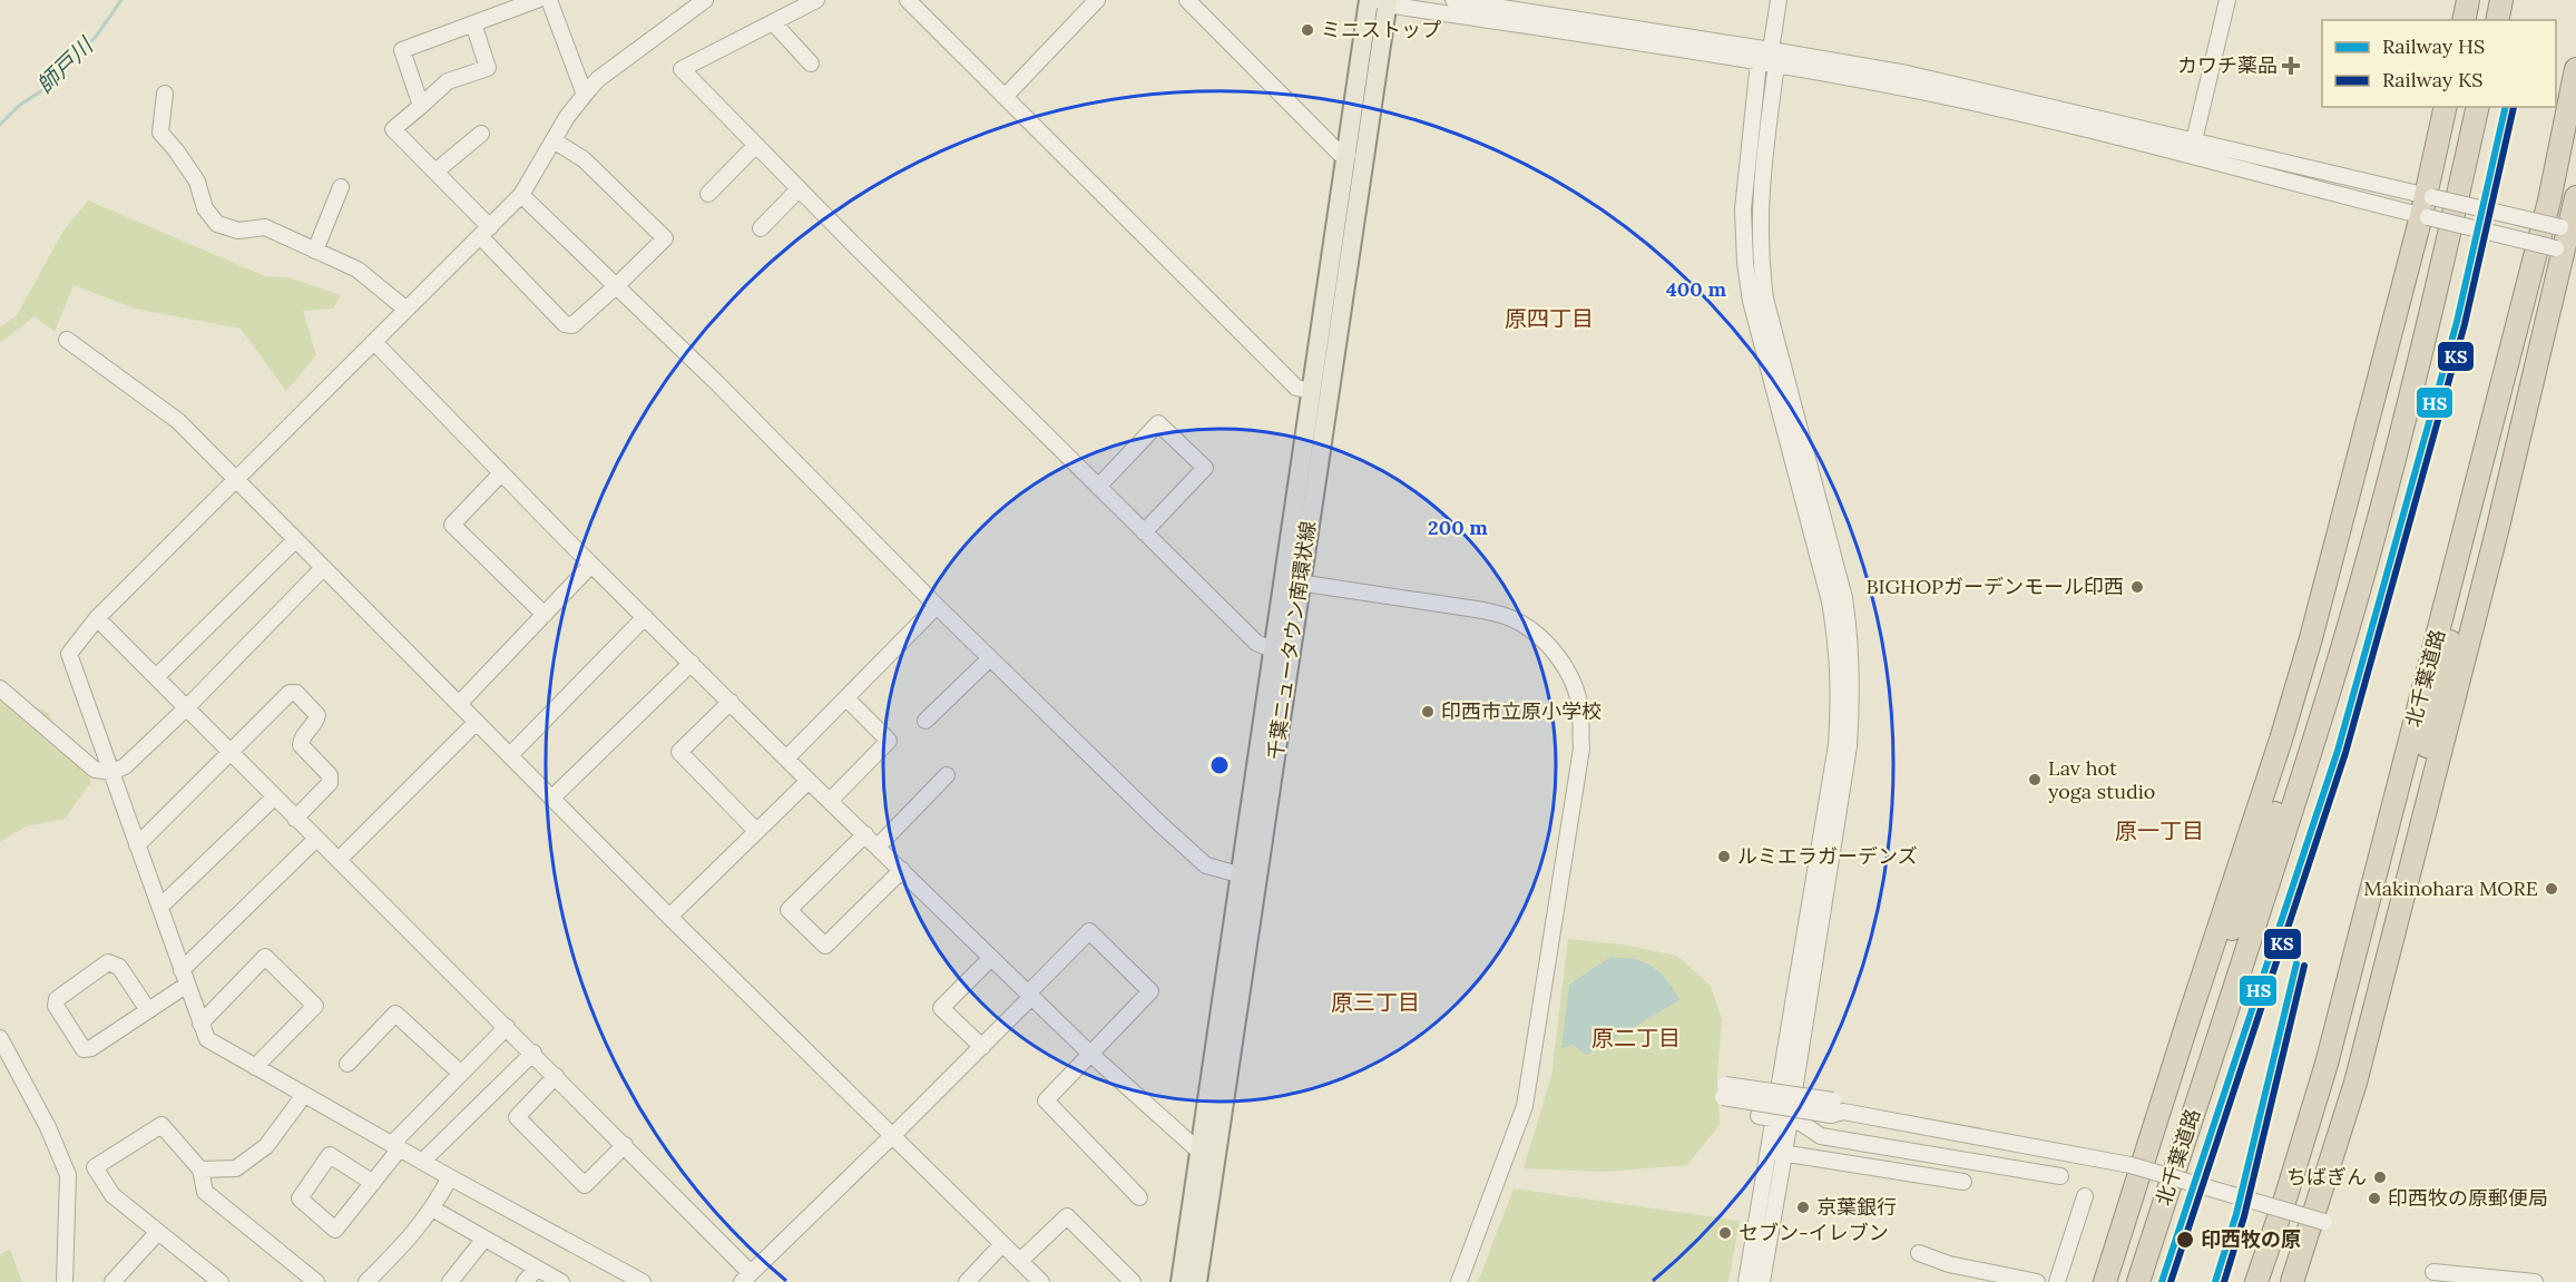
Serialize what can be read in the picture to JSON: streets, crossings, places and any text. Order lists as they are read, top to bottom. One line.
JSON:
{"streets":{"highway":["北千葉道路"],"main road":["千葉ニュータウン南環状線"]},"districts":["原四丁目","原一丁目","原三丁目","原二丁目"],"water":["師戸川"],"places":{"other":["ミニストップ","BIGHOPガーデンモール印西","印西市立原小学校","Lav hot yoga studio","ルミエラガーデンズ","Makinohara MORE","ちばぎん","印西牧の原郵便局","京葉銀行","セブン-イレブン","印西牧の原"],"health":["カワチ薬品"]},"lines":["rail line HS","rail line KS"],"legend":["Railway HS","Railway KS"],"rings":["400 m","200 m"]}
